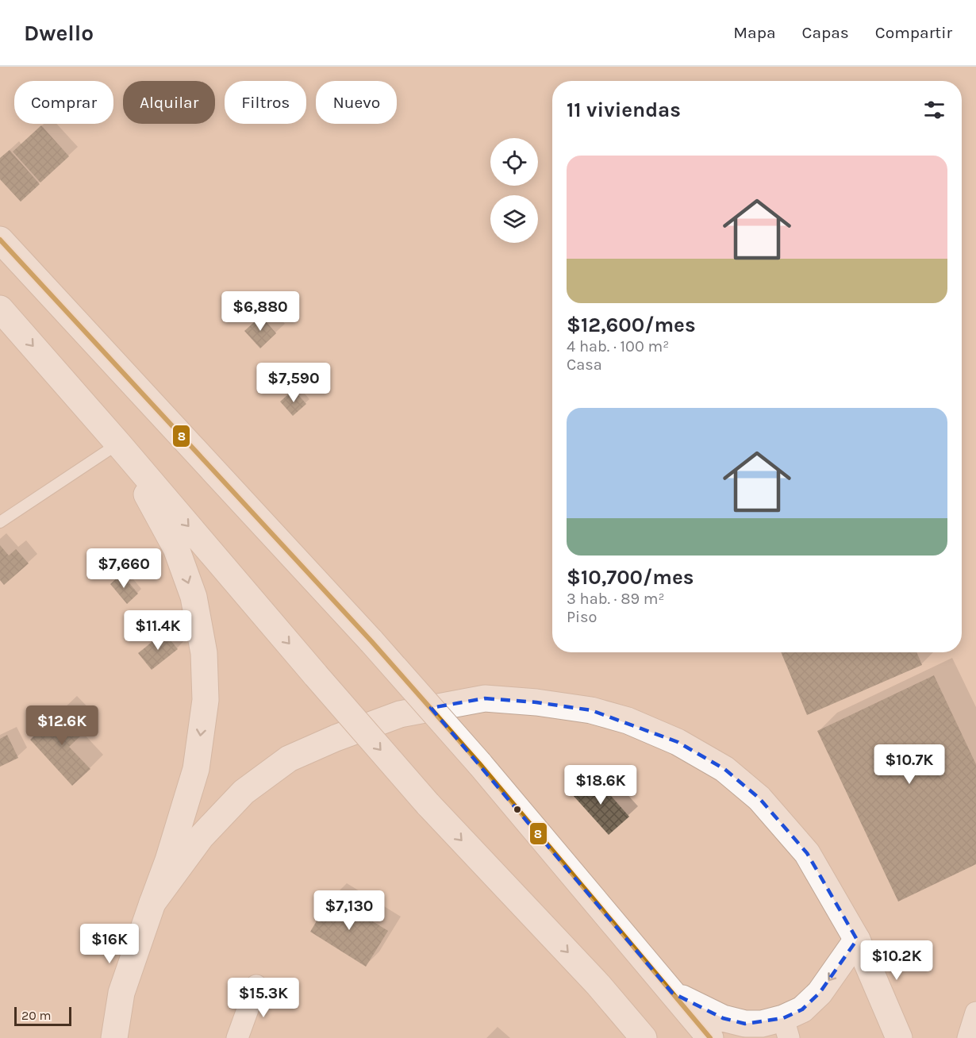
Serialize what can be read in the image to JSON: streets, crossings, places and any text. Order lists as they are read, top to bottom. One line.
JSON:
{"lines":["transit line 8"],"scale_bar":"20 m","page":{"header":"Dwello","nav":["Mapa","Capas","Compartir"],"chip":["Comprar","Alquilar","Filtros","Nuevo"],"heading":"11 viviendas","list":[{"name":"$12,600/mes","note":"4 hab. · 100 m² · Casa"},{"name":"$10,700/mes","note":"3 hab. · 89 m² · Piso"}],"price":["$6,880","$7,590","$7,660","$11.4K","$12.6K","$10.7K","$18.6K","$7,130","$16K","$10.2K","$15.3K"],"scale":"20 m"}}
